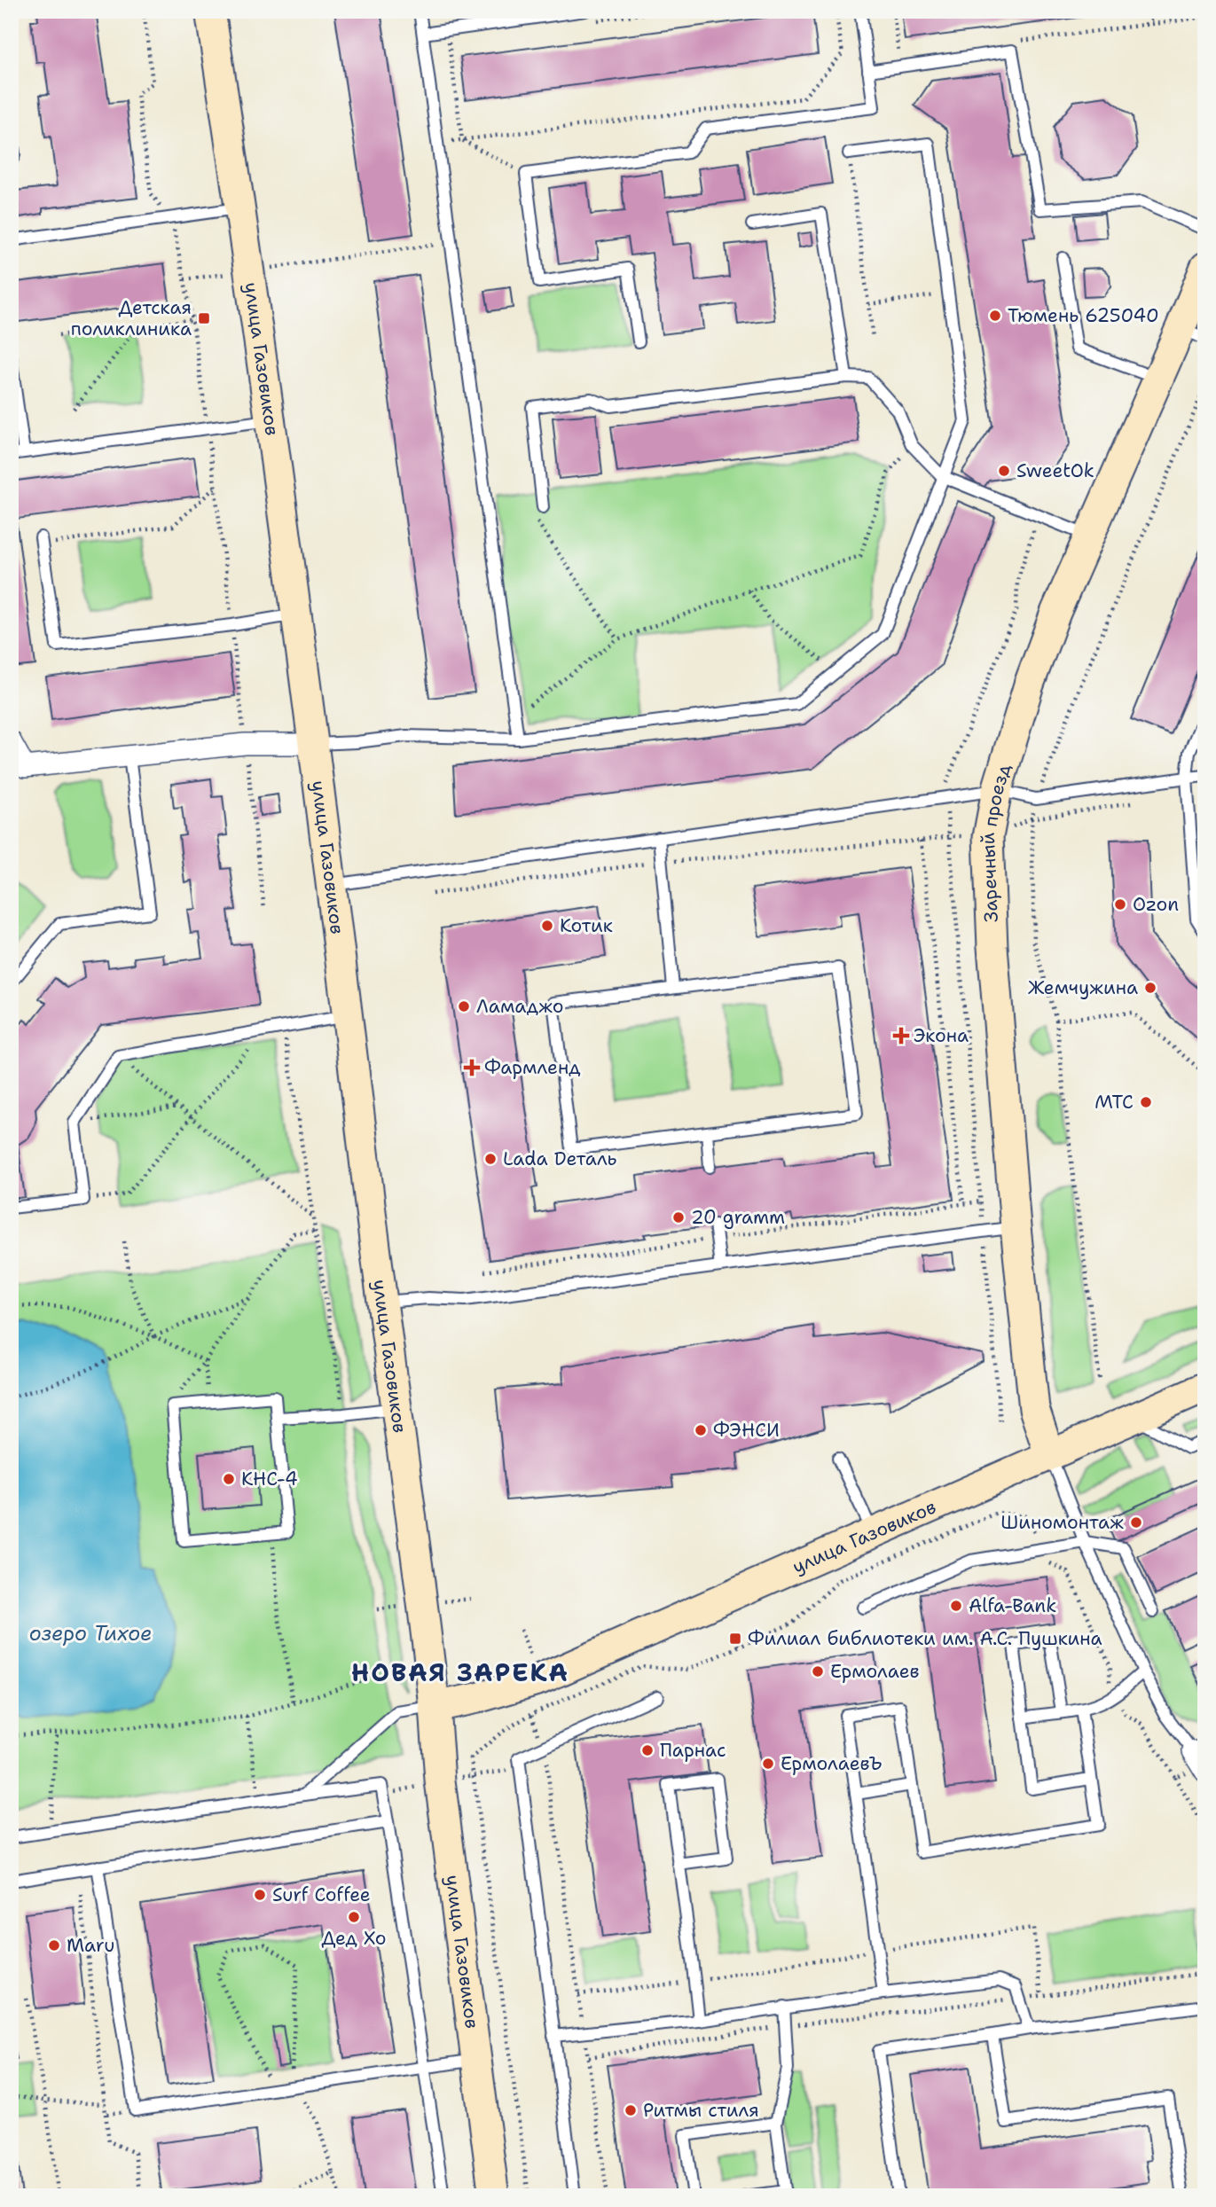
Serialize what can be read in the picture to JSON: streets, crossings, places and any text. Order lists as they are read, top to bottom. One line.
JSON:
{"streets":{"main road":["улица Газовиков","Заречный проезд"]},"crossings":[["улица Газовиков","Заречный проезд"]],"districts":["НОВАЯ ЗАРЕКА"],"water":["озеро Тихое"],"places":{"other":["Тюмень 625040","SweetOk","Ozon","Котик","Жемчужина","Ламаджо","МТС","Lada Dеталь","20 gramm","ФЭНСИ","КНС-4","Шиномонтаж","Alfa-Bank","Ермолаев","Парнас","ЕрмолаевЪ","Surf Coffee","Дед Хо","Maru","Ритмы стиля"],"transit":["Детская поликлиника","Филиал библиотеки им. А.С. Пушкина"],"health":["Экона","Фармленд"]}}
